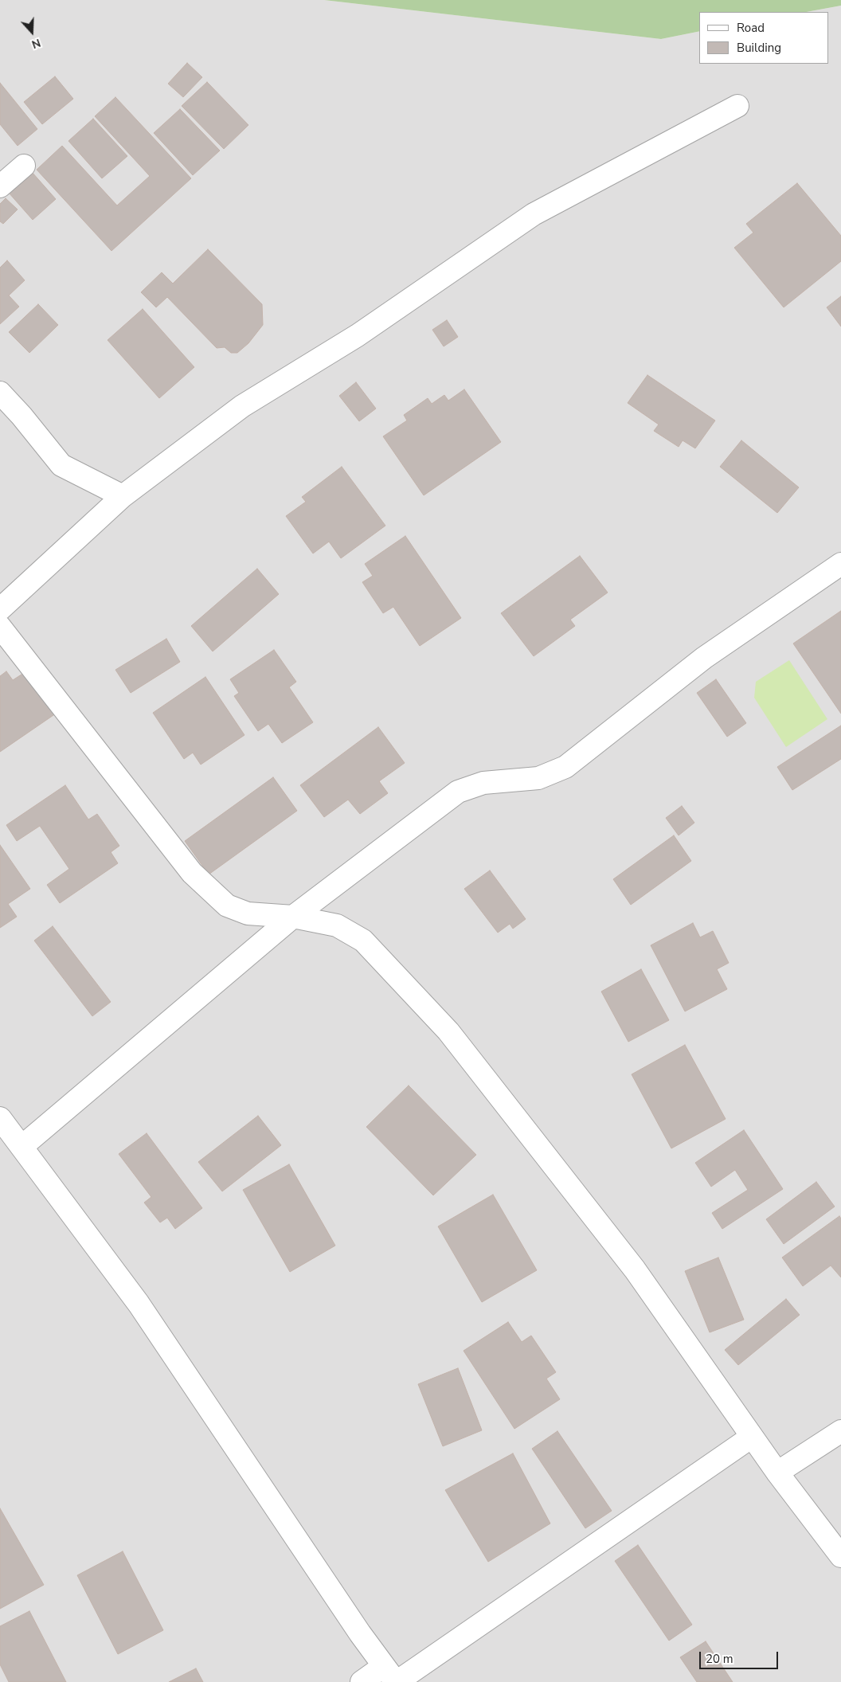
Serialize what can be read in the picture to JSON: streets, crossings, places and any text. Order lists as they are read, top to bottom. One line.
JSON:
{"legend":["Road","Building"],"scale_bar":"20 m","north":"bottom"}
